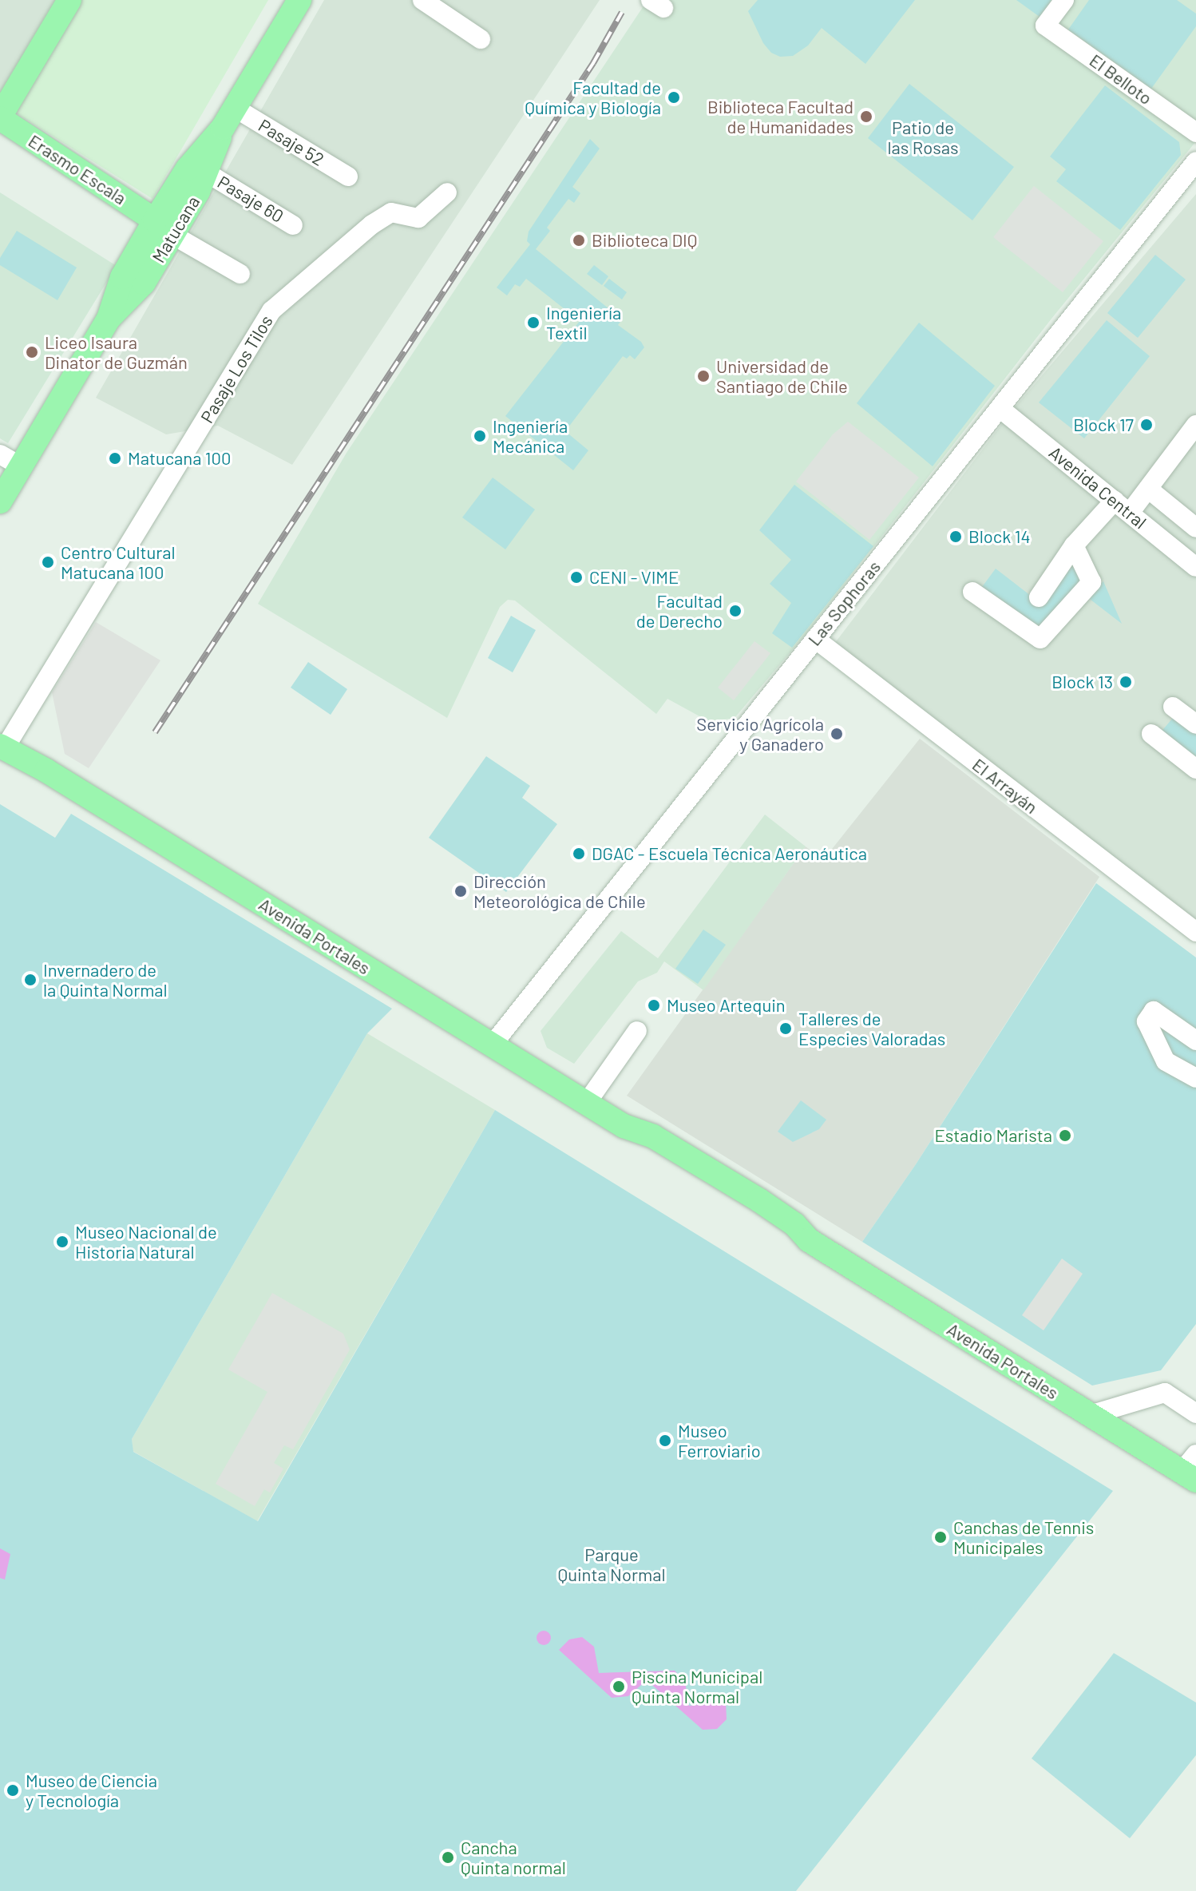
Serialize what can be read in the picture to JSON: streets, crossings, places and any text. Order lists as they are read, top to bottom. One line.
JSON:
{"streets":{"main road":["Erasmo Escala","Matucana","Avenida Portales"],"street":["El Belloto","Pasaje 52","Pasaje 60","Pasaje Los Tilos","Avenida Central","Las Sophoras","El Arrayán"]},"crossings":[["Pasaje 52","Matucana"],["Erasmo Escala","Matucana"],["Pasaje 60","Matucana"],["Pasaje Los Tilos","Avenida Portales"],["Avenida Central","Las Sophoras"],["Las Sophoras","El Arrayán"],["Las Sophoras","Avenida Portales"]],"parks":["Patio de las Rosas","Parque Quinta Normal"],"places":["Facultad de Química y Biología","Biblioteca Facultad de Humanidades","Biblioteca DIQ","Ingeniería Textil","Liceo Isaura Dinator de Guzmán","Universidad de Santiago de Chile","Block 17","Ingeniería Mecánica","Matucana 100","Block 14","Centro Cultural Matucana 100","CENI - VIME","Facultad de Derecho","Block 13","Servicio Agrícola y Ganadero","DGAC - Escuela Técnica Aeronáutica","Dirección Meteorológica de Chile","Invernadero de la Quinta Normal","Museo Artequin","Talleres de Especies Valoradas","Estadio Marista","Museo Nacional de Historia Natural","Museo Ferroviario","Canchas de Tennis Municipales","Piscina Municipal Quinta Normal","Museo de Ciencia y Tecnología","Cancha Quinta normal"]}
